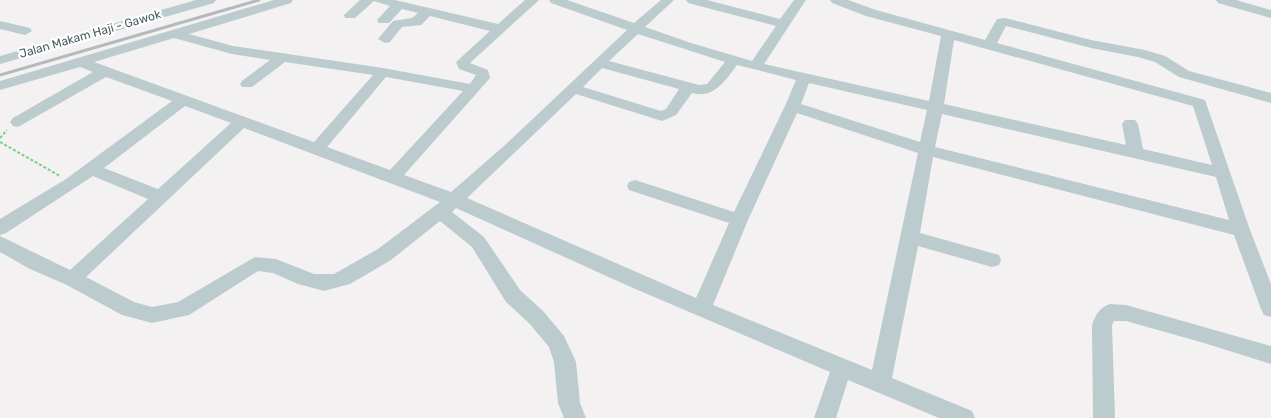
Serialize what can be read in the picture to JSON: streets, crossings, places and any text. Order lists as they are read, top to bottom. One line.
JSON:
{"streets":{"street":["Jalan Makam Haji - Gawok"]}}
